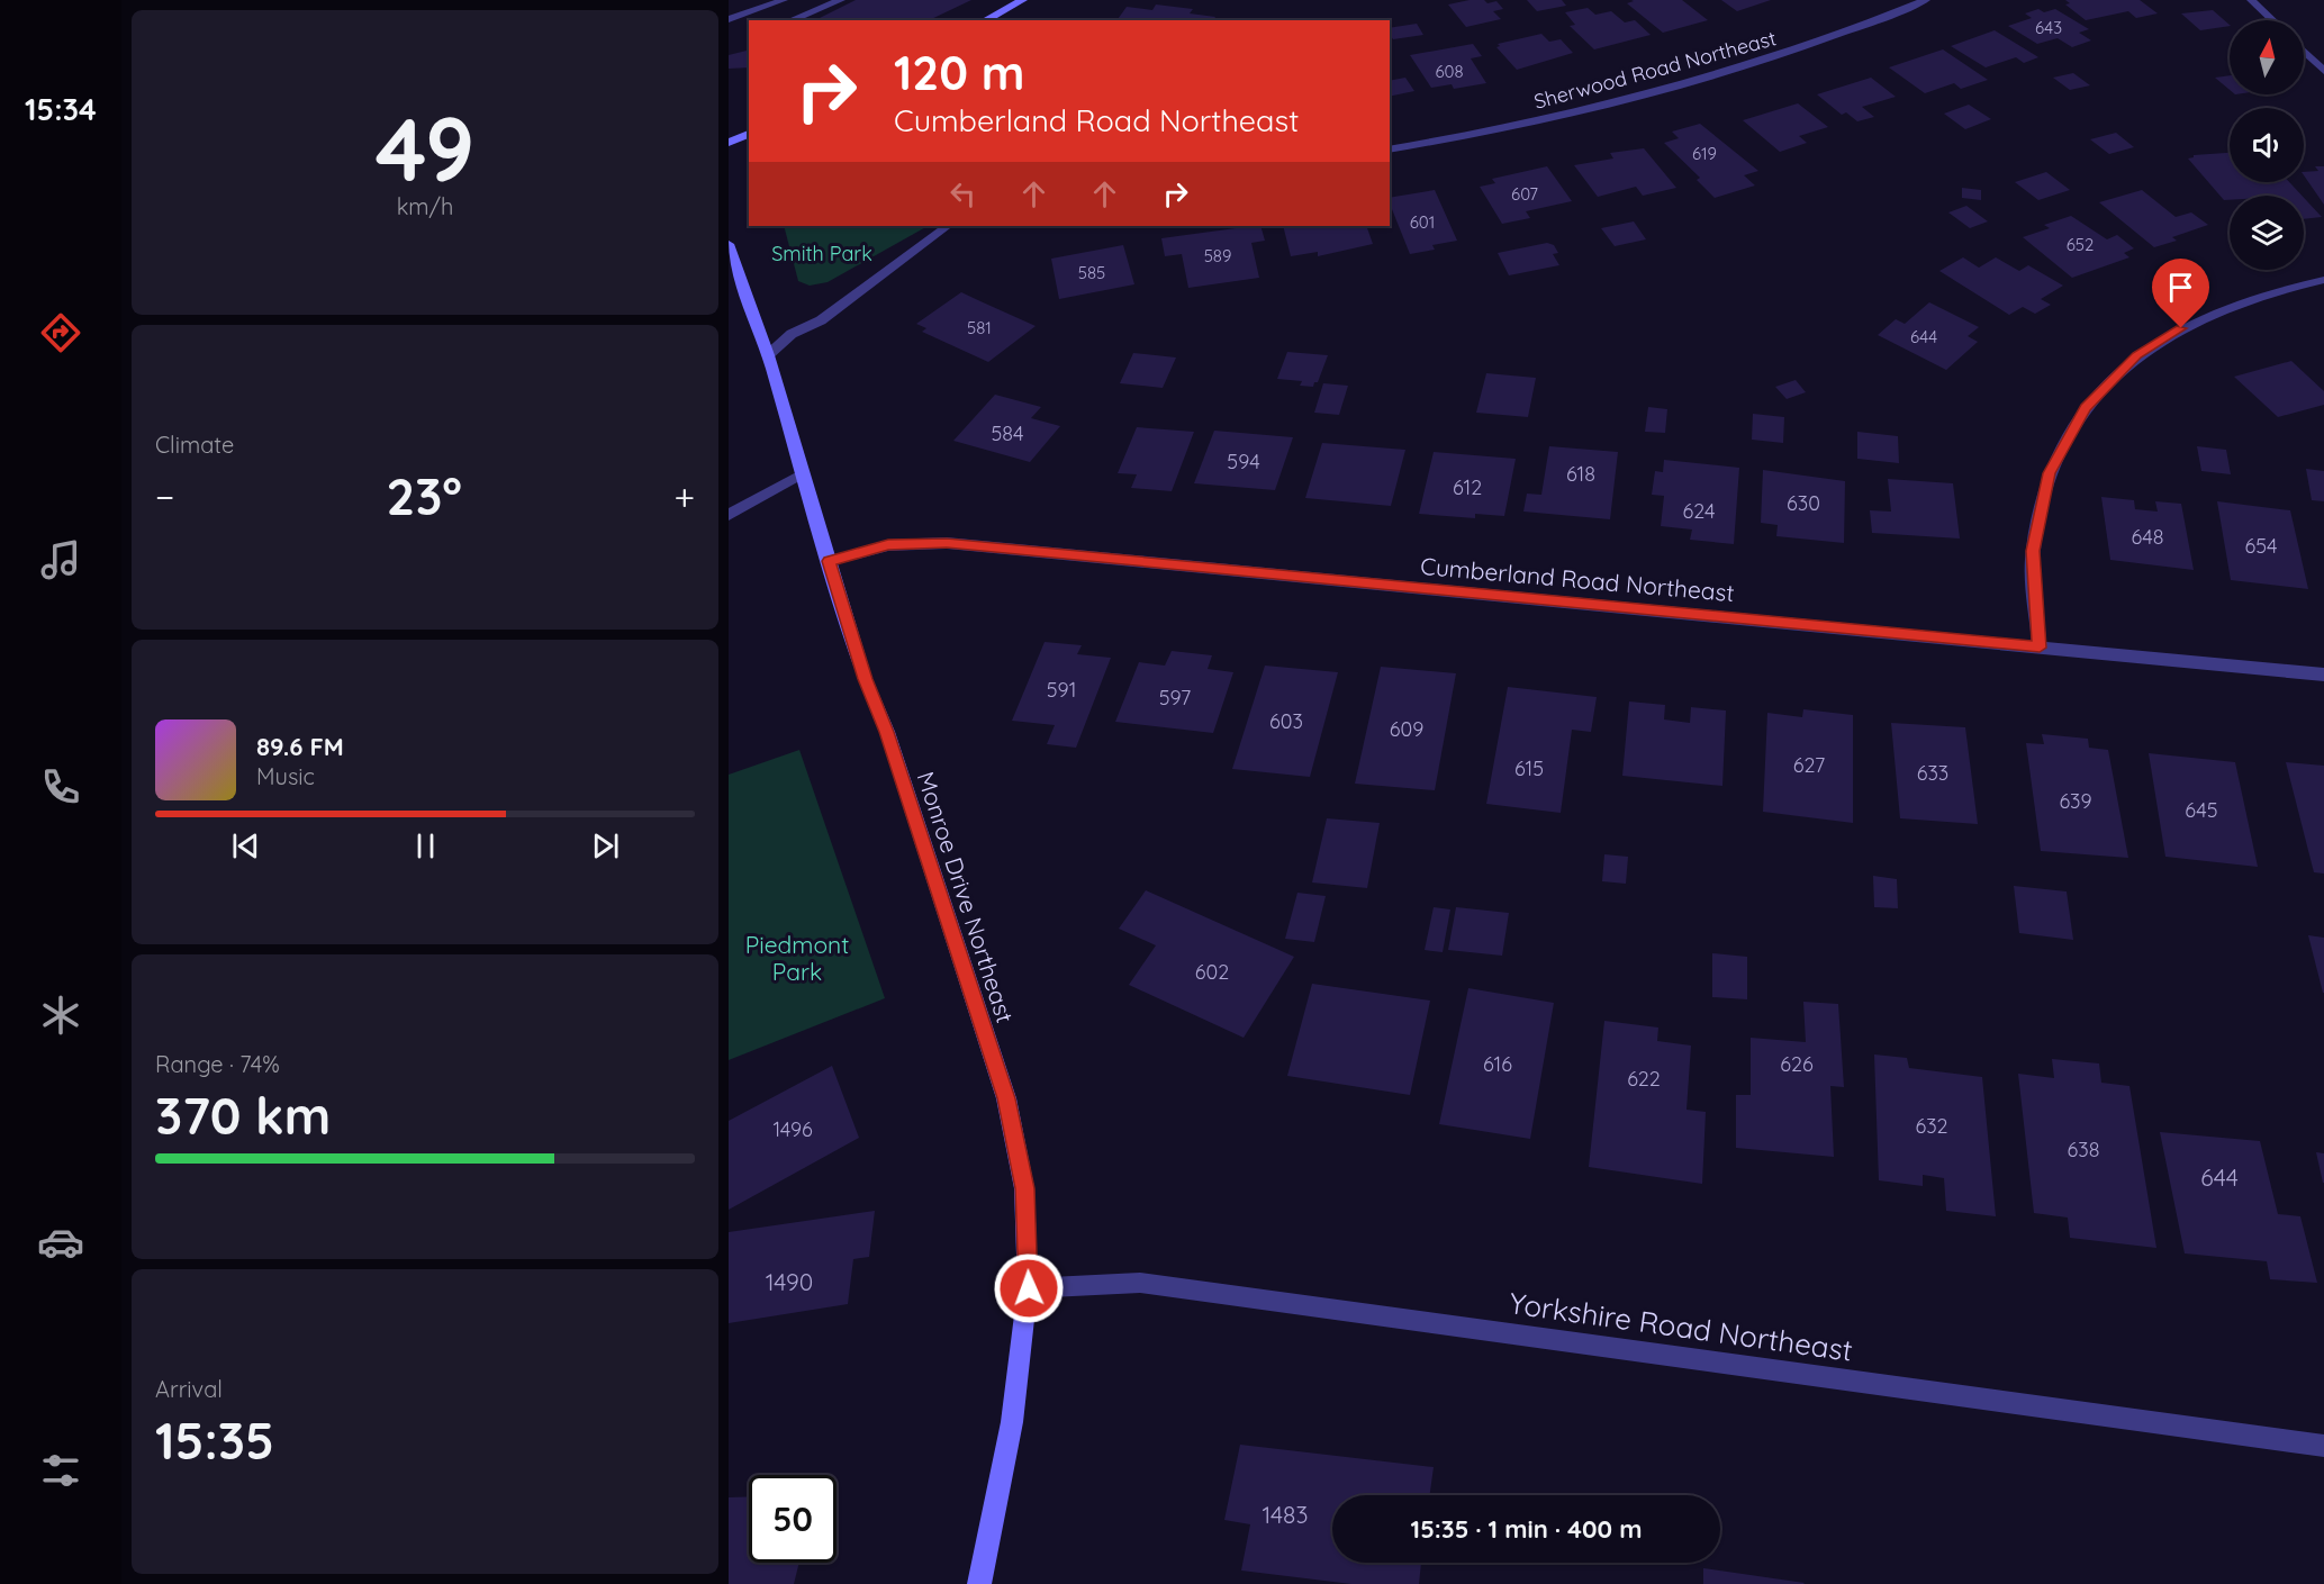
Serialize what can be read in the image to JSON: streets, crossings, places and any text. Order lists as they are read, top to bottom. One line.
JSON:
{"streets":{"main road":["Monroe Drive Northeast"],"street":["Sherwood Road Northeast","Cumberland Road Northeast","Yorkshire Road Northeast"]},"crossings":[["Cumberland Road Northeast","Monroe Drive Northeast"],["Monroe Drive Northeast","Yorkshire Road Northeast"]],"parks":["Smith Park","Piedmont Park"],"house_numbers":["643","608","619","607","601","652","589","585","581","644","584","594","618","612","630","624","648","654","591","597","603","609","627","615","633","639","645","602","616","626","622","632","1496","638","644","1490","1483"],"north":"top","page":{"tabs":"15:34","tile":[["49","km/h"],"Climate",["Range · 74%","370 km"],["Arrival","15:35"]],"turn":["120 m","Cumberland Road Northeast"],"heat":["−","23°","+"],"song":["89.6 FM","Music"],"limit":"50","trip":"15:35 · 1 min · 400 m"}}
